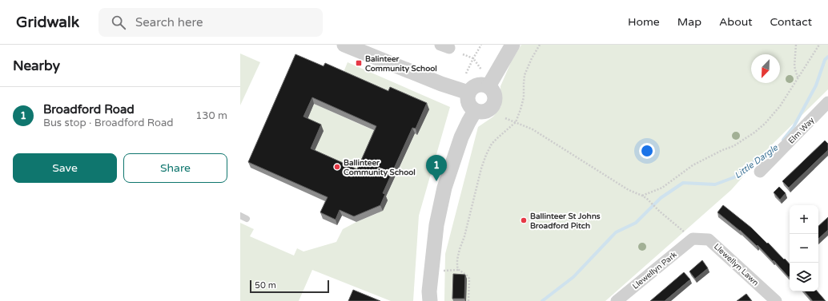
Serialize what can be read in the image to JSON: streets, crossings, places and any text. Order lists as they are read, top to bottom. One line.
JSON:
{"streets":{"street":["Elm Way","Llewellyn Lawn","Llewellyn Park"]},"crossings":[["Llewellyn Lawn","Llewellyn Park"]],"water":["Little Dargle"],"places":{"transit":["Balinteer Community School"],"other":["Ballinteer Community School","Ballinteer St Johns Broadford Pitch"]},"scale_bar":"50 m","north":"bottom left","page":{"header":"Gridwalk","search":"Search here","nav":["Home","Map","About","Contact"],"heading":"Nearby","list":[{"mark":"1","name":"Broadford Road","note":"Bus stop · Broadford Road","value":"130 m"}],"buttons":["Save","Share"],"pins":"1","map_buttons":["+","−"],"scale":"50 m"}}
